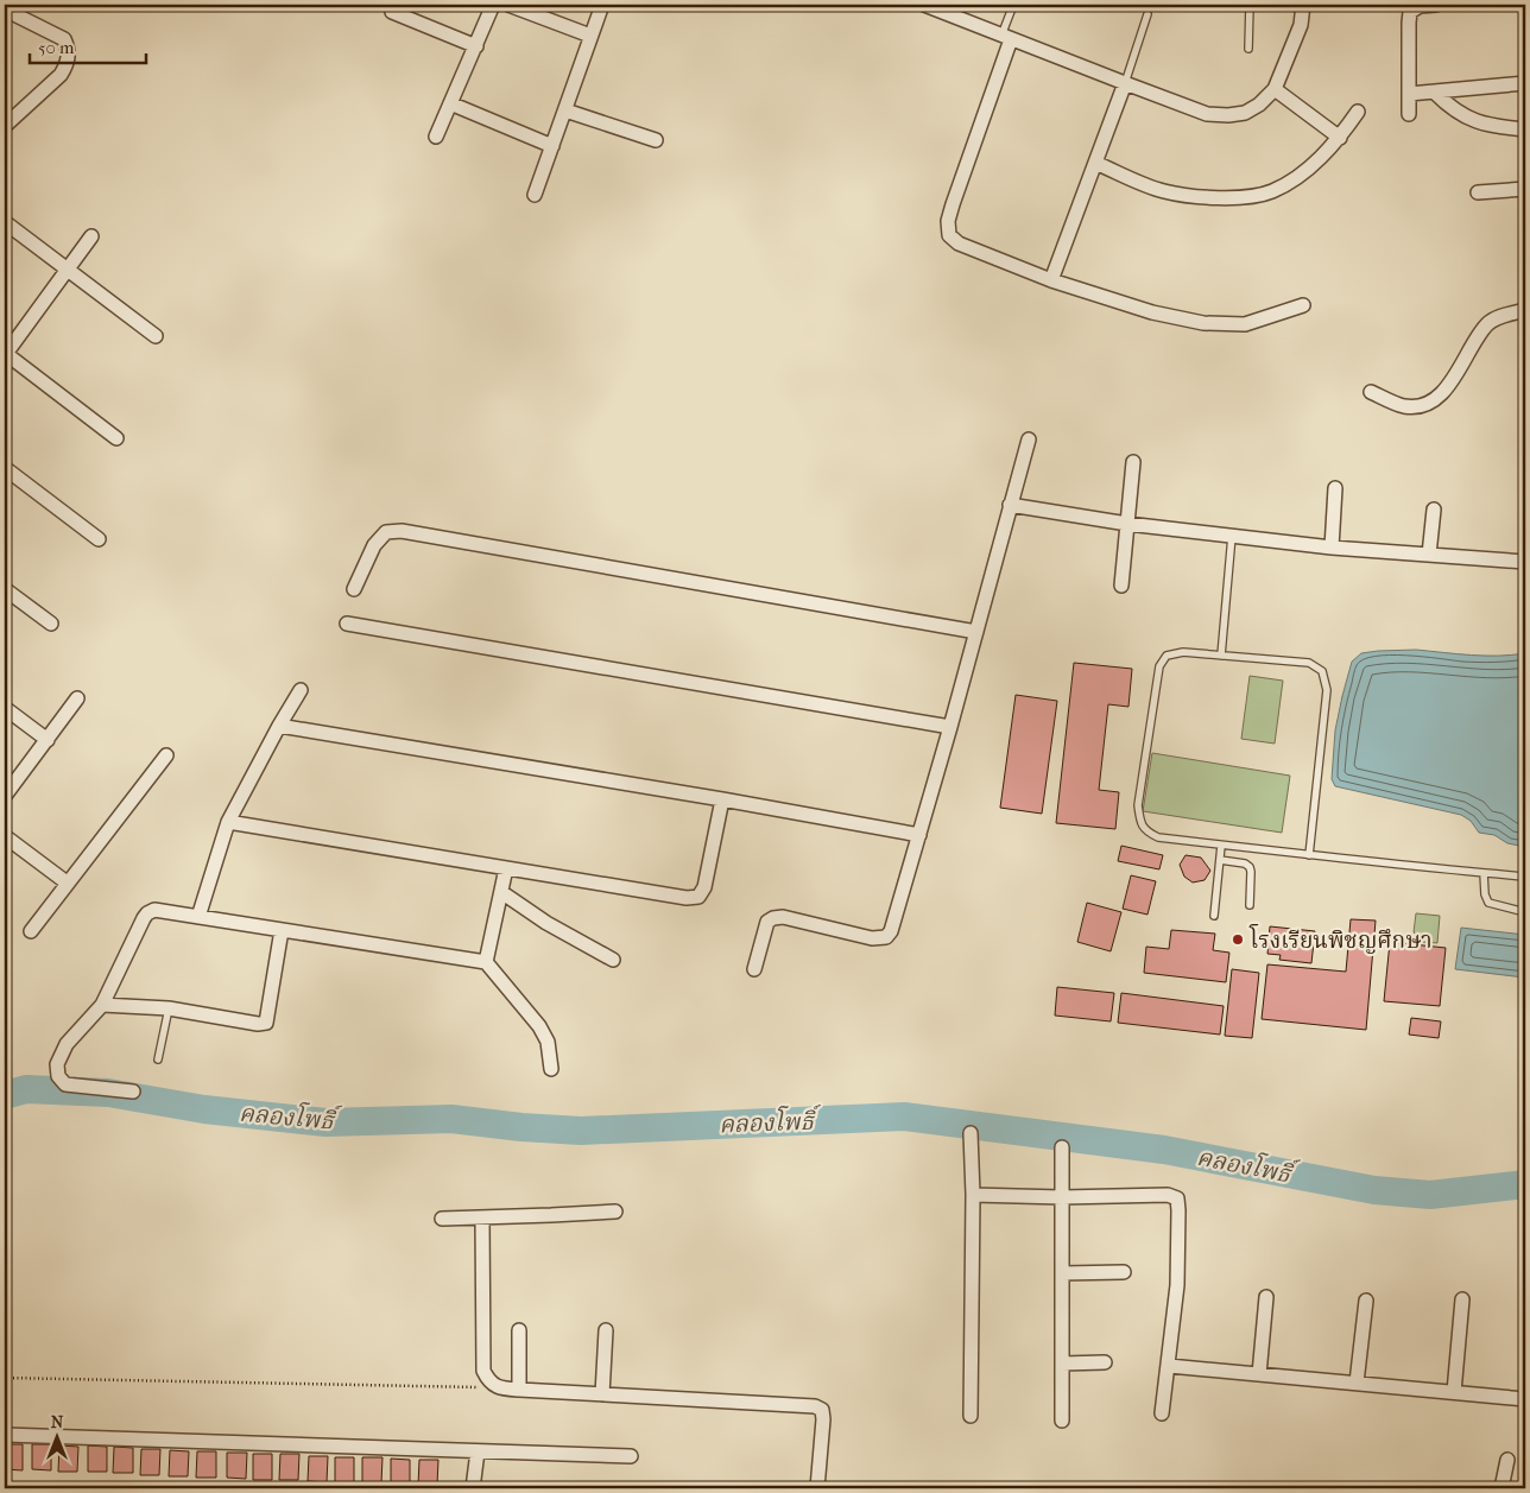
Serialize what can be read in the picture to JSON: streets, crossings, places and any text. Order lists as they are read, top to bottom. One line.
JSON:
{"water":["คลองโพธิ์"],"places":["โรงเรียนพิชญศึกษา"],"scale_bar":"50 m","north":"top"}
